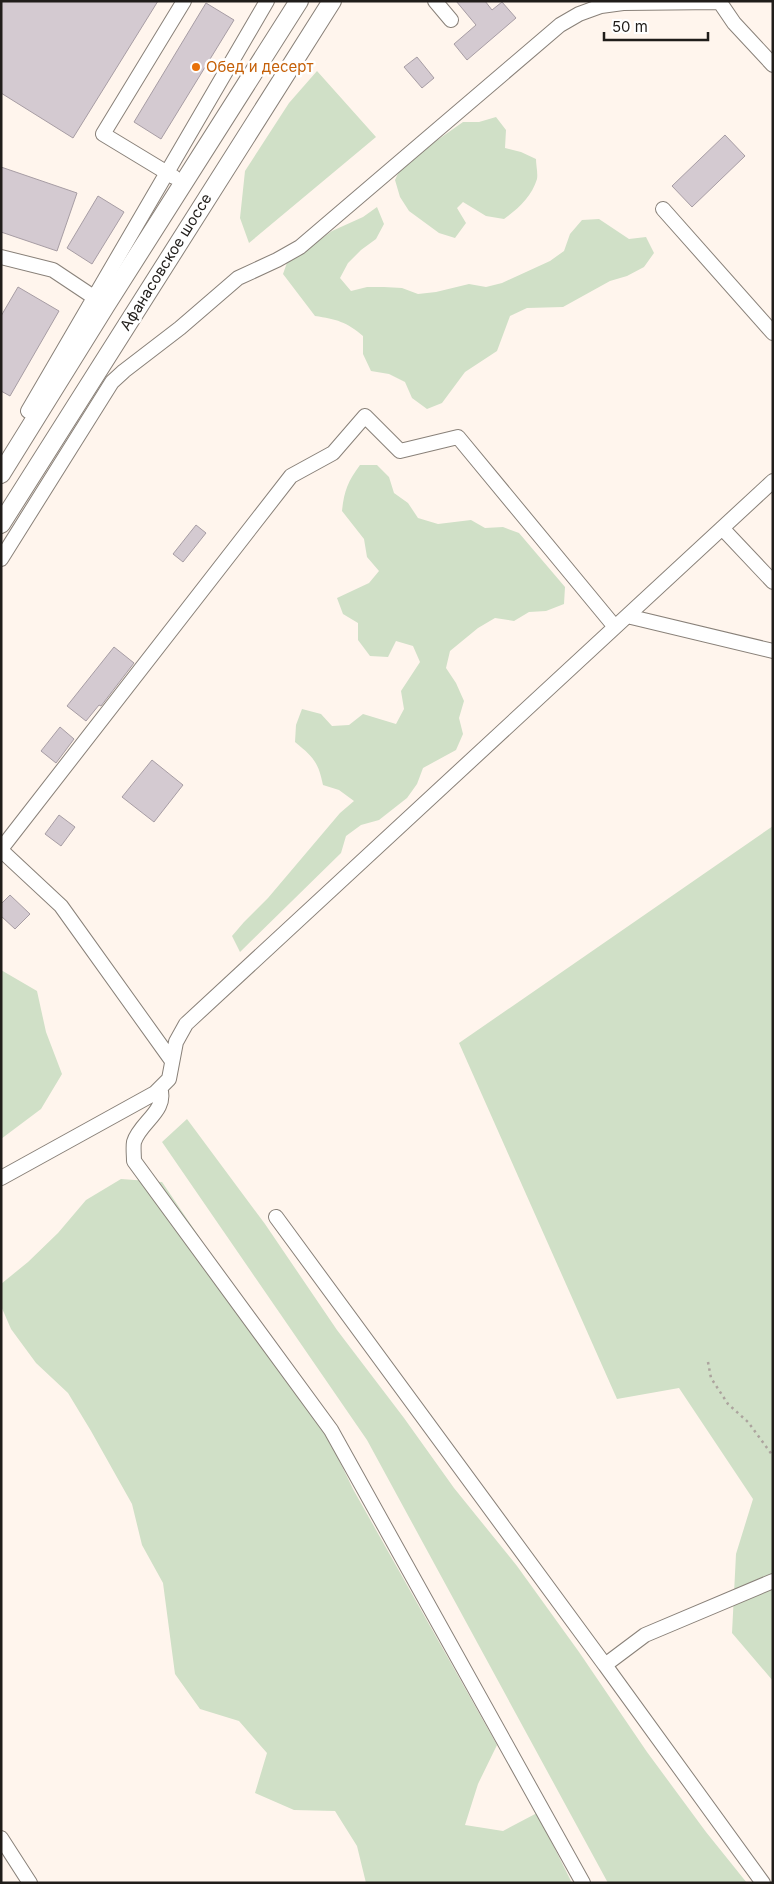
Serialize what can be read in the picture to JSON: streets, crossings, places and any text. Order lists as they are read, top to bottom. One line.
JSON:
{"streets":{"main road":["Афанасовское шоссе"]},"places":["Обед и десерт"],"scale_bar":"50 m"}
